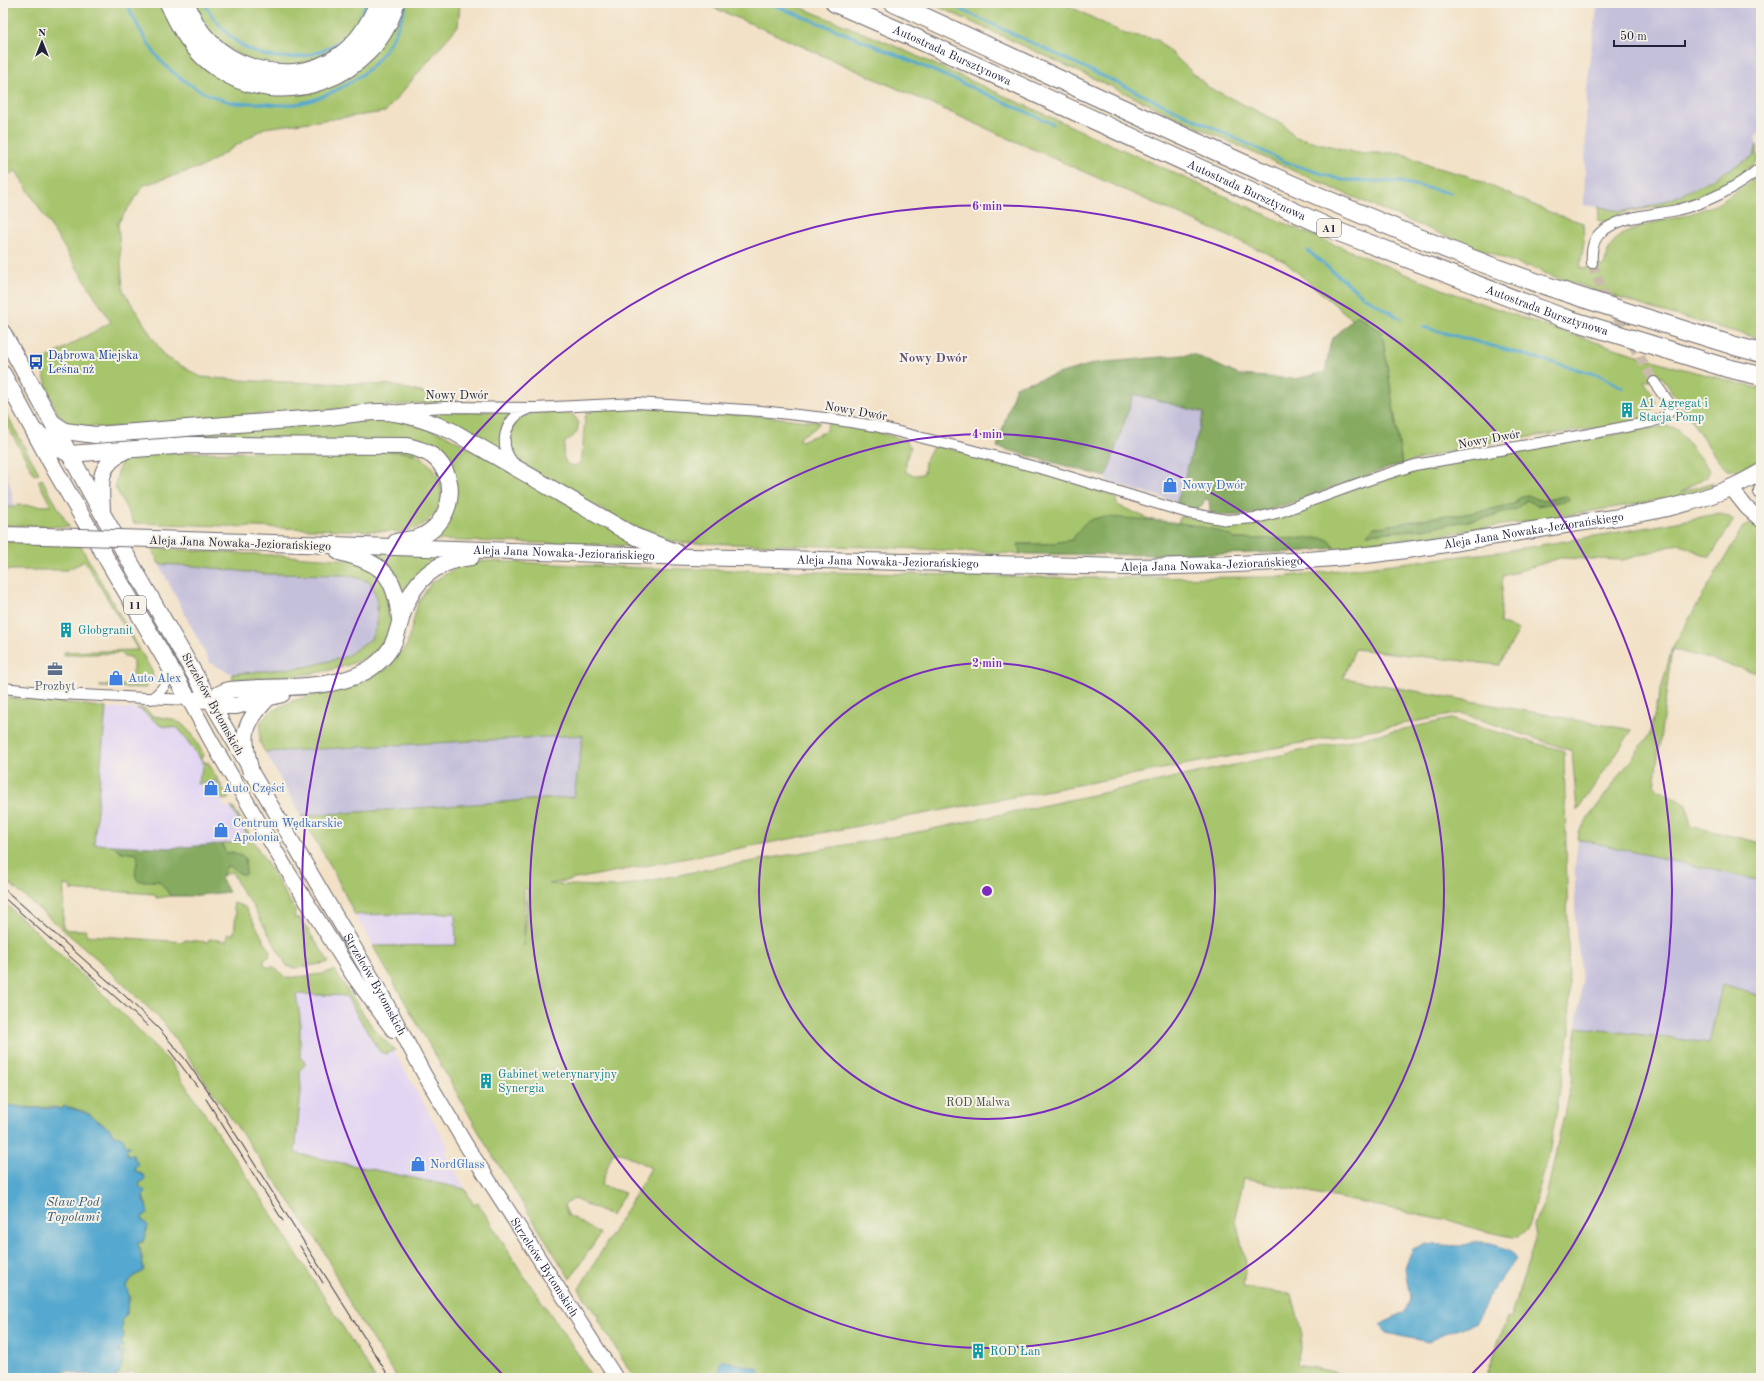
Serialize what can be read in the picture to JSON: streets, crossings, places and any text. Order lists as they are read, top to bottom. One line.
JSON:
{"streets":{"highway":["Autostrada Bursztynowa","A1"],"main road":["Aleja Jana Nowaka-Jeziorańskiego","11","Strzelców Bytomskich"],"street":["Nowy Dwór"]},"districts":["Nowy Dwór"],"water":["Staw Pod Topolami"],"parks":["ROD Malwa"],"places":{"bus stop":["Dąbrowa Miejska Leśna nż"],"building":["A1 Agregat i Stacja Pomp","Globgranit","Gabinet weterynaryjny Synergia","ROD Łan"],"shop":["Nowy Dwór","Auto Alex","Auto Części","Centrum Wędkarskie Apolonia","NordGlass"],"office":["Prozbyt"]},"scale_bar":"50 m","north":"top","rings":["6 min","4 min","2 min"]}
